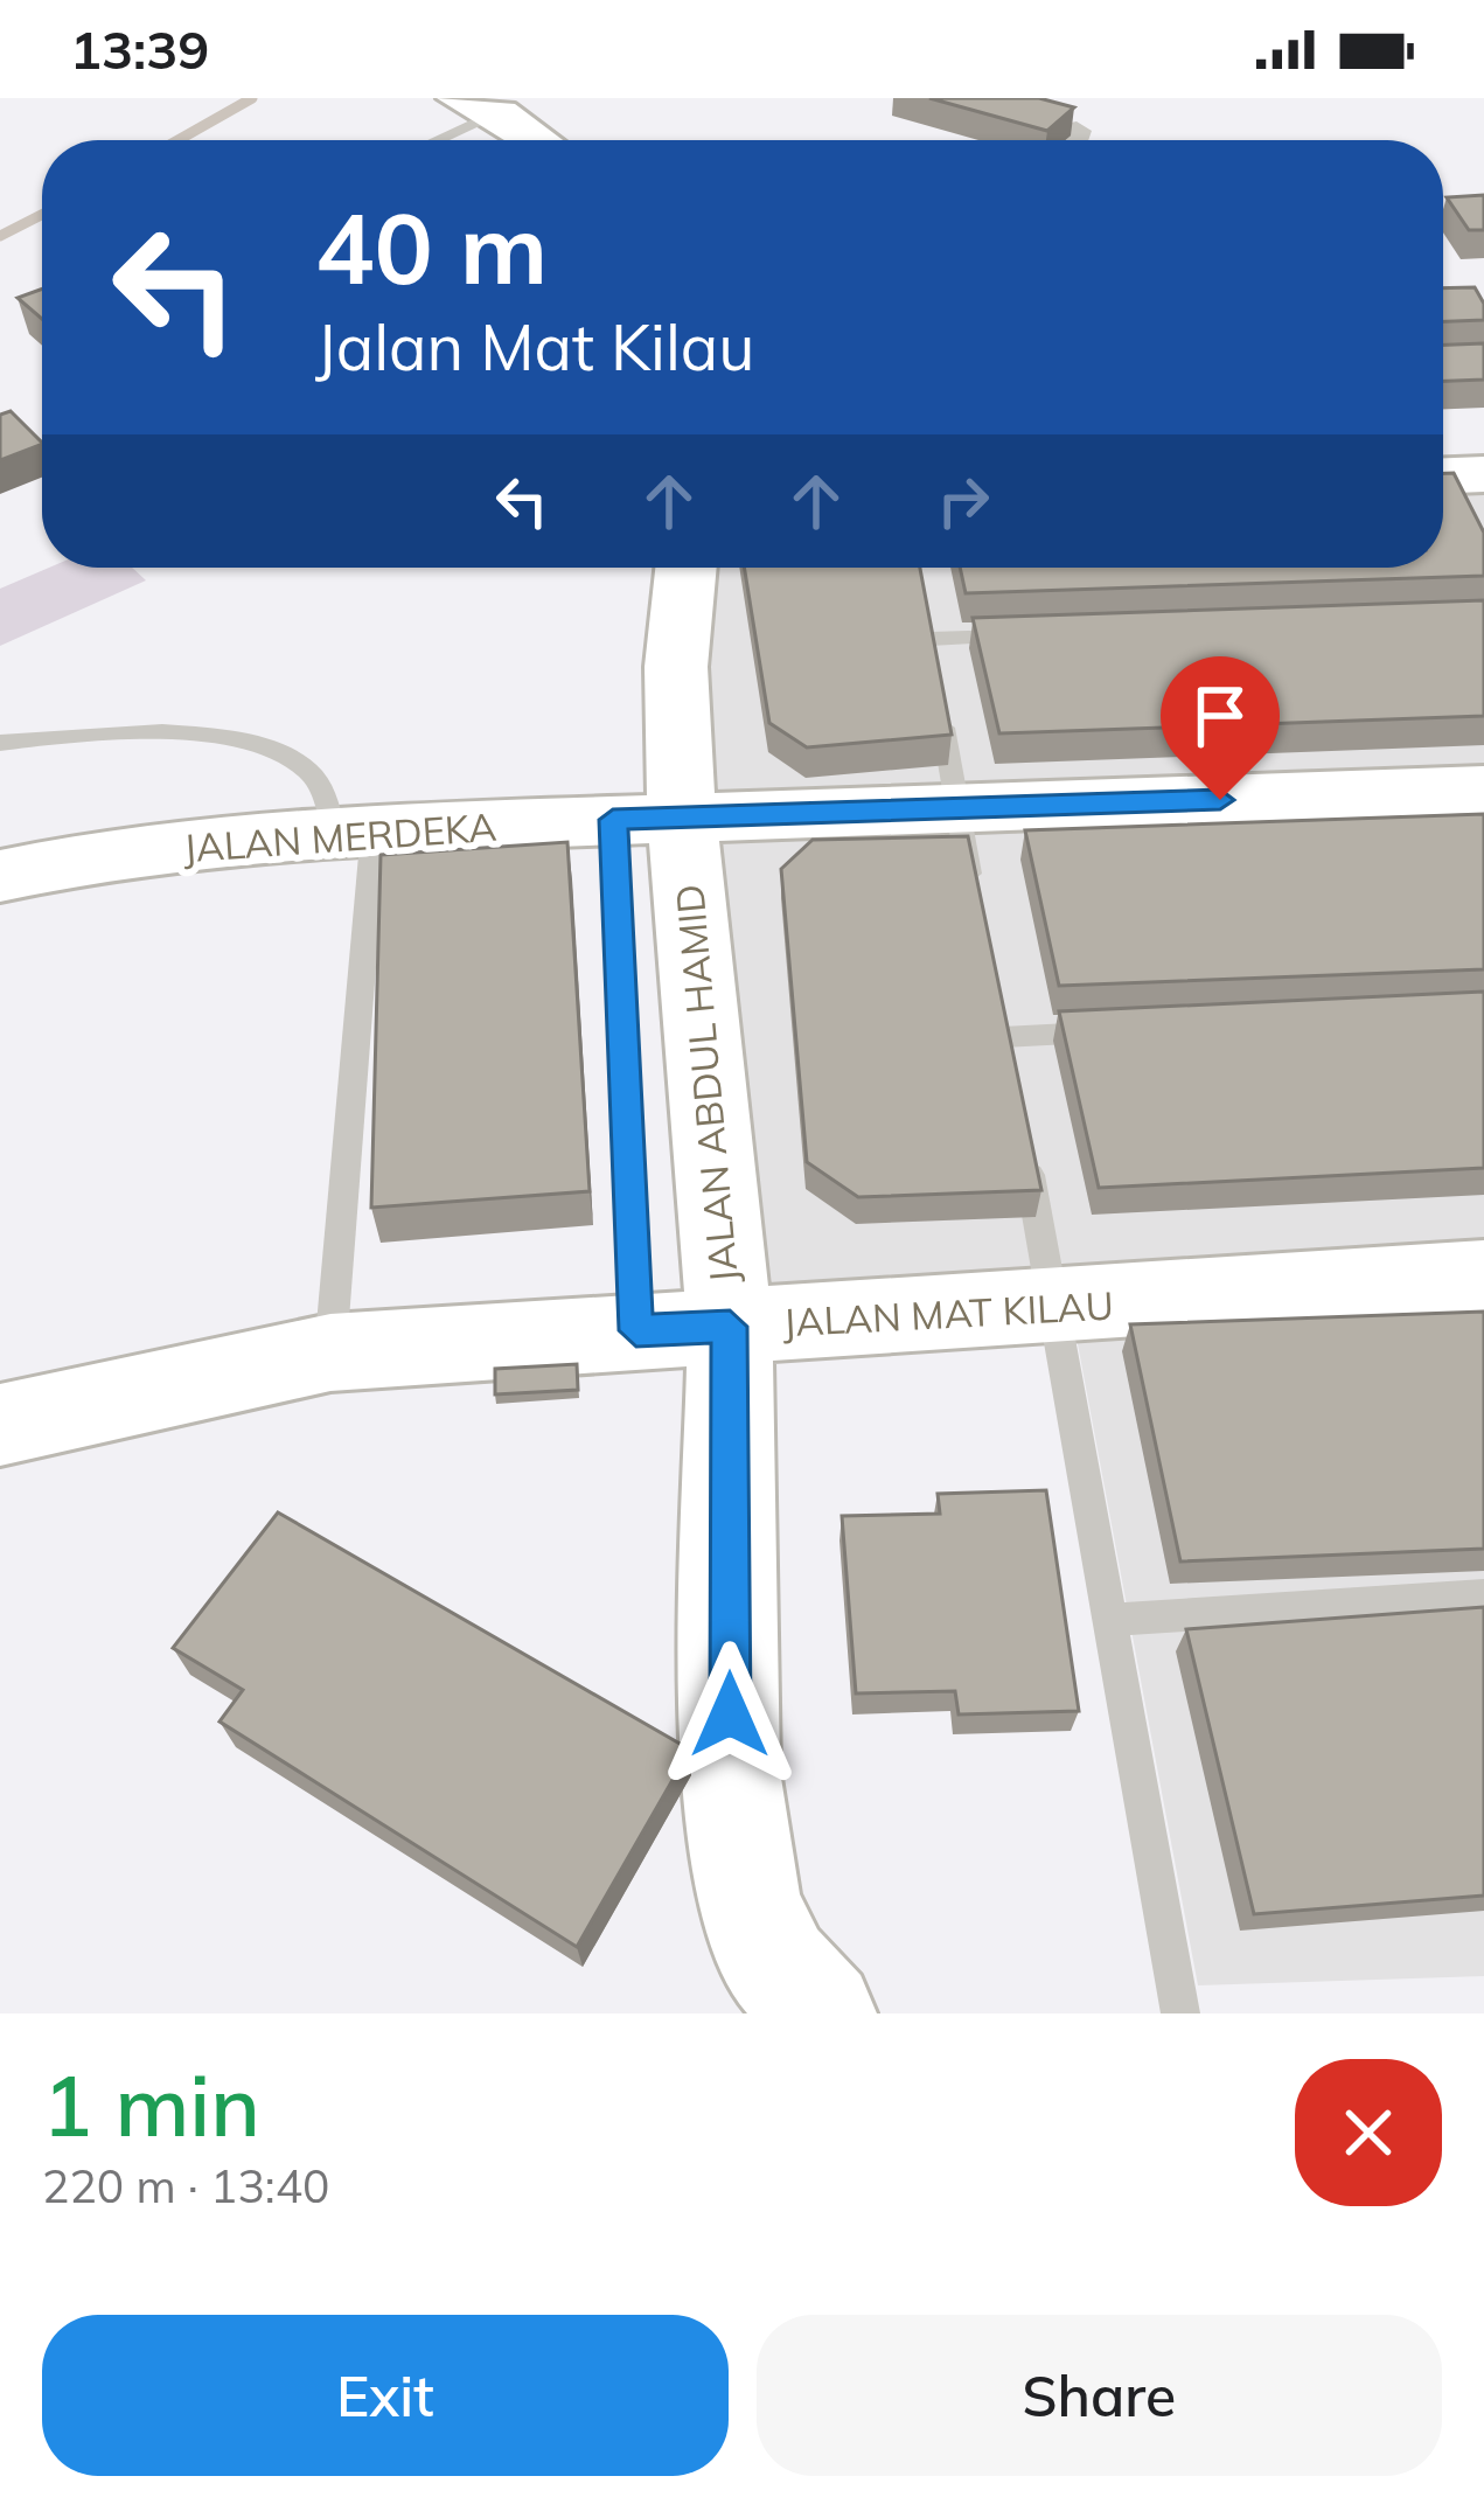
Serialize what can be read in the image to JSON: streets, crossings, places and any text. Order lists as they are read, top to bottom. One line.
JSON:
{"streets":{"street":["JALAN MERDEKA","JALAN ABDUL HAMID","JALAN MAT KILAU"]},"crossings":[["JALAN MERDEKA","JALAN ABDUL HAMID"],["JALAN ABDUL HAMID","JALAN MAT KILAU"]],"page":{"status":"13:39","turn":["40 m","Jalan Mat Kilau"],"heading":["1 min","220 m · 13:40"],"buttons":["Exit","Share"]}}
